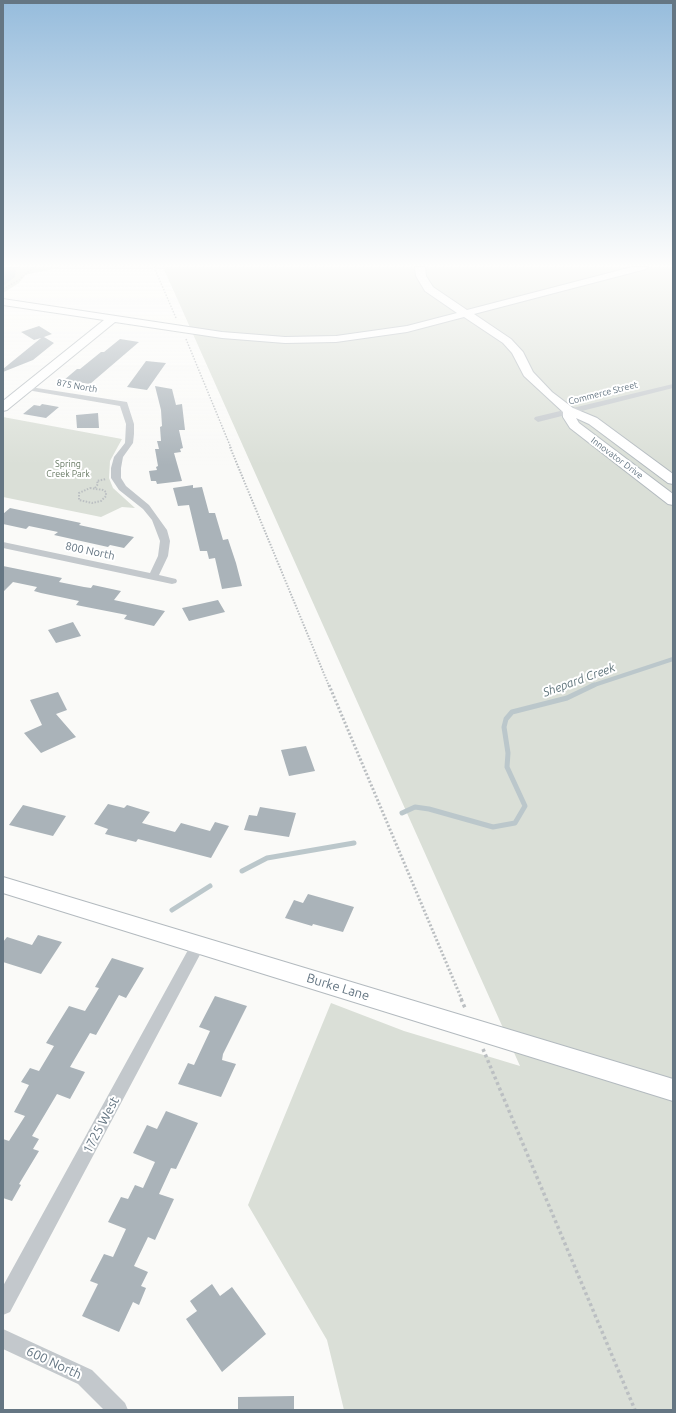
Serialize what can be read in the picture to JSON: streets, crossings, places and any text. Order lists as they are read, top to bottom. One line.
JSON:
{"streets":{"main road":["Innovator Drive","Burke Lane"],"street":["875 North","Commerce Street","800 North","1725 West","600 North"]},"crossings":[["875 North","800 North"],["Commerce Street","Innovator Drive"],["Burke Lane","1725 West"]],"water":["Shepard Creek"],"parks":["Spring Creek Park"]}
